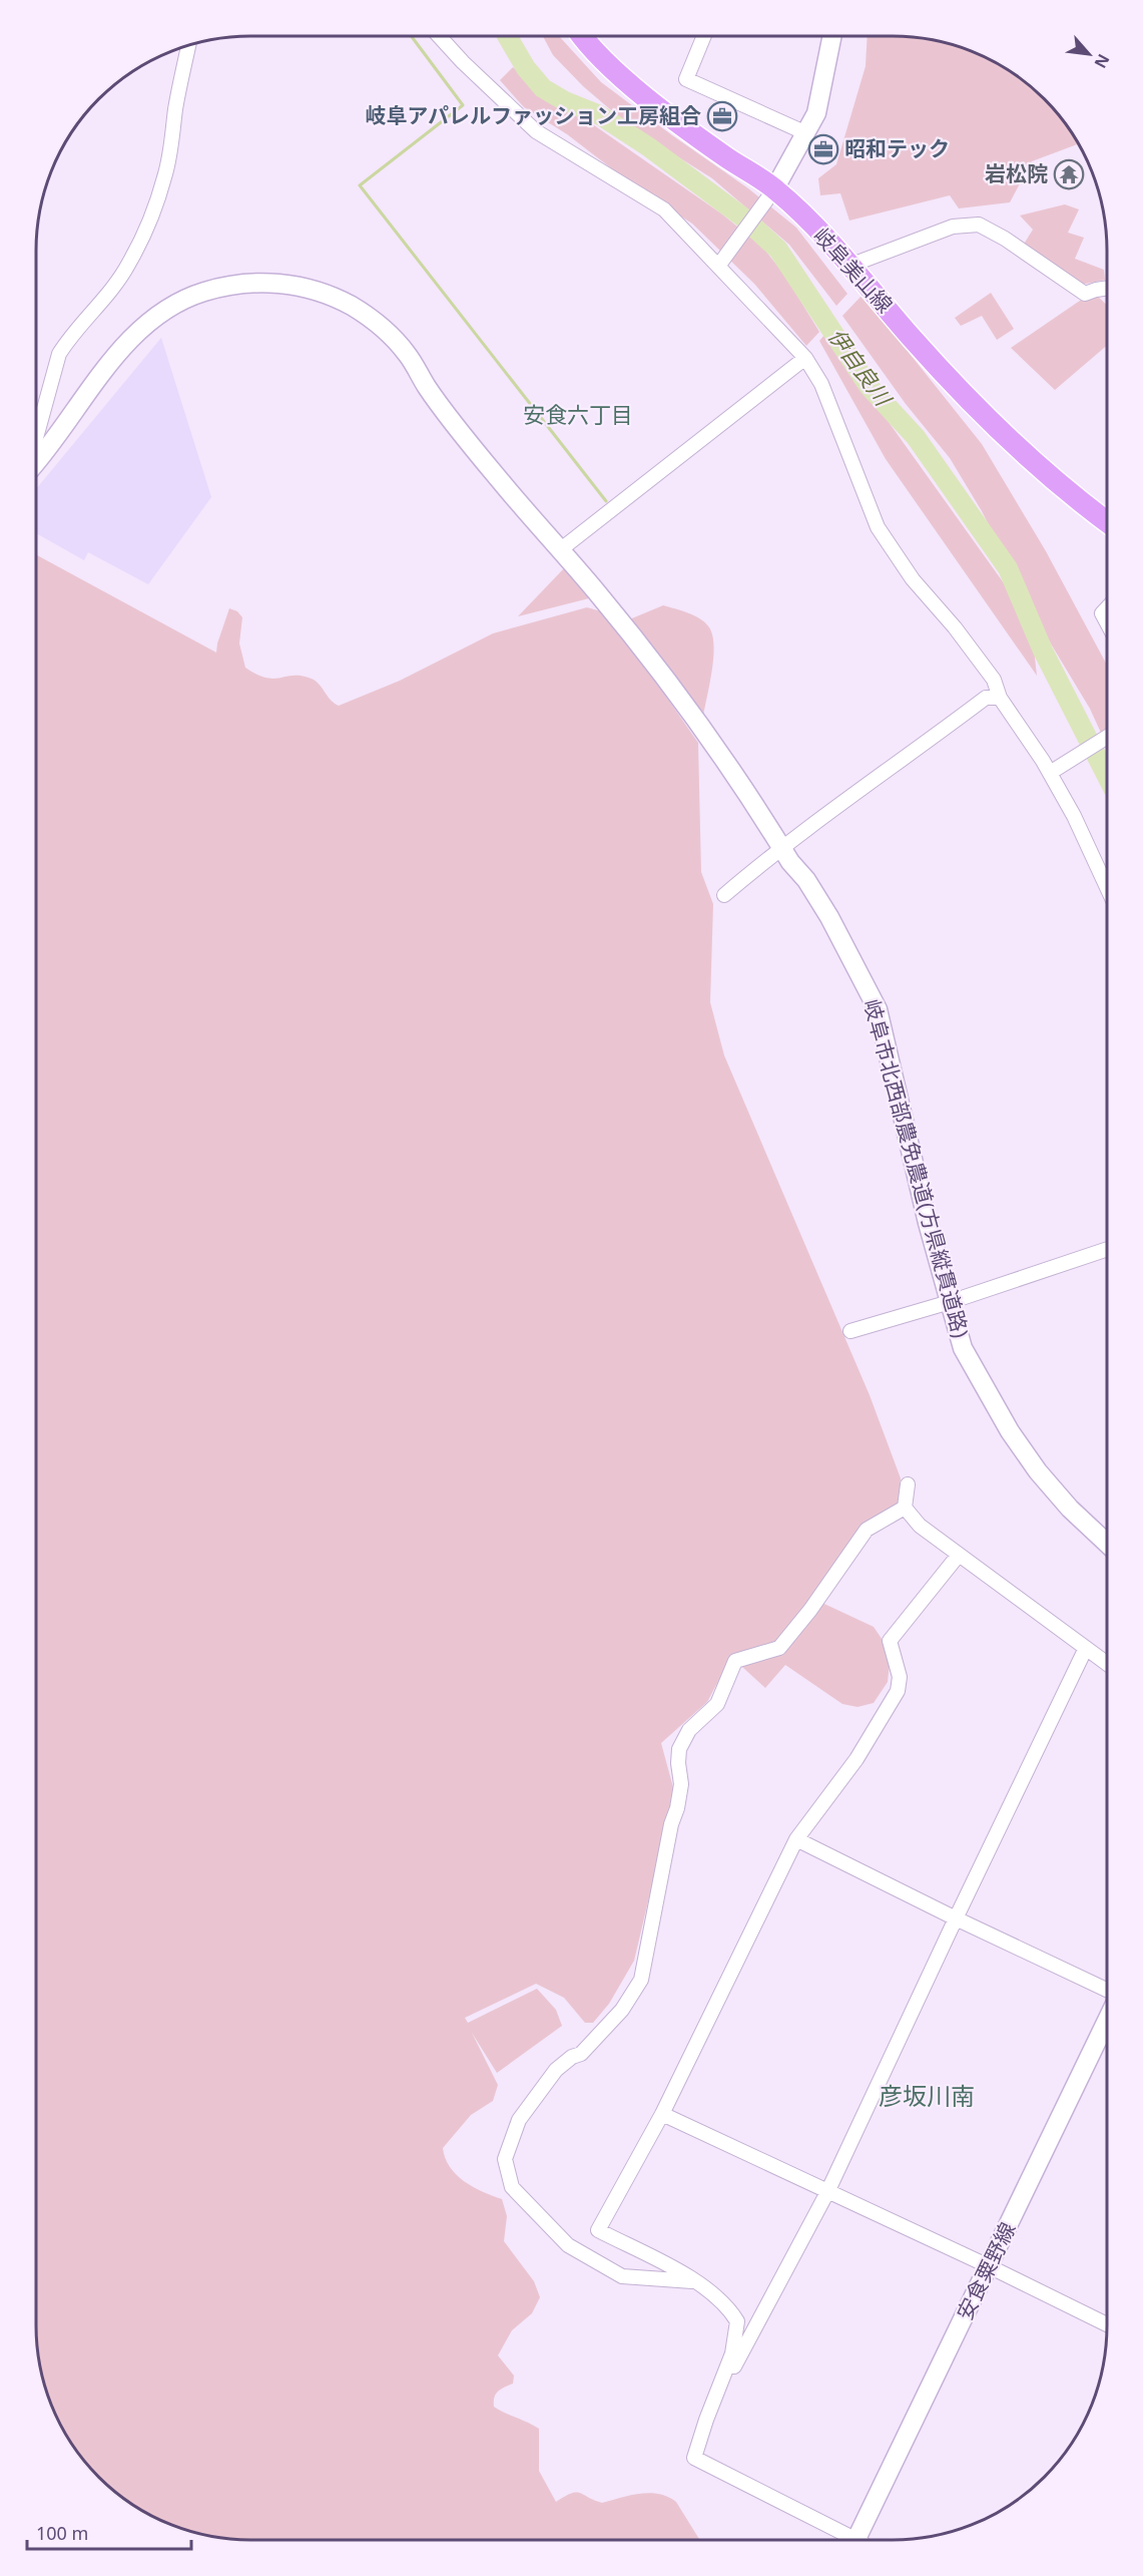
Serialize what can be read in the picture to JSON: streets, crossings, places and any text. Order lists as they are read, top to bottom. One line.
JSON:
{"streets":{"main road":["岐阜美山線"],"street":["岐阜市北西部農免農道(方県縦貫道路)","安食粟野線"]},"districts":["安食六丁目","彦坂川南"],"water":["伊自良川"],"places":{"office":["岐阜アパレルファッション工房組合","昭和テック"],"temple":["岩松院"]},"scale_bar":"100 m","north":"bottom right"}
